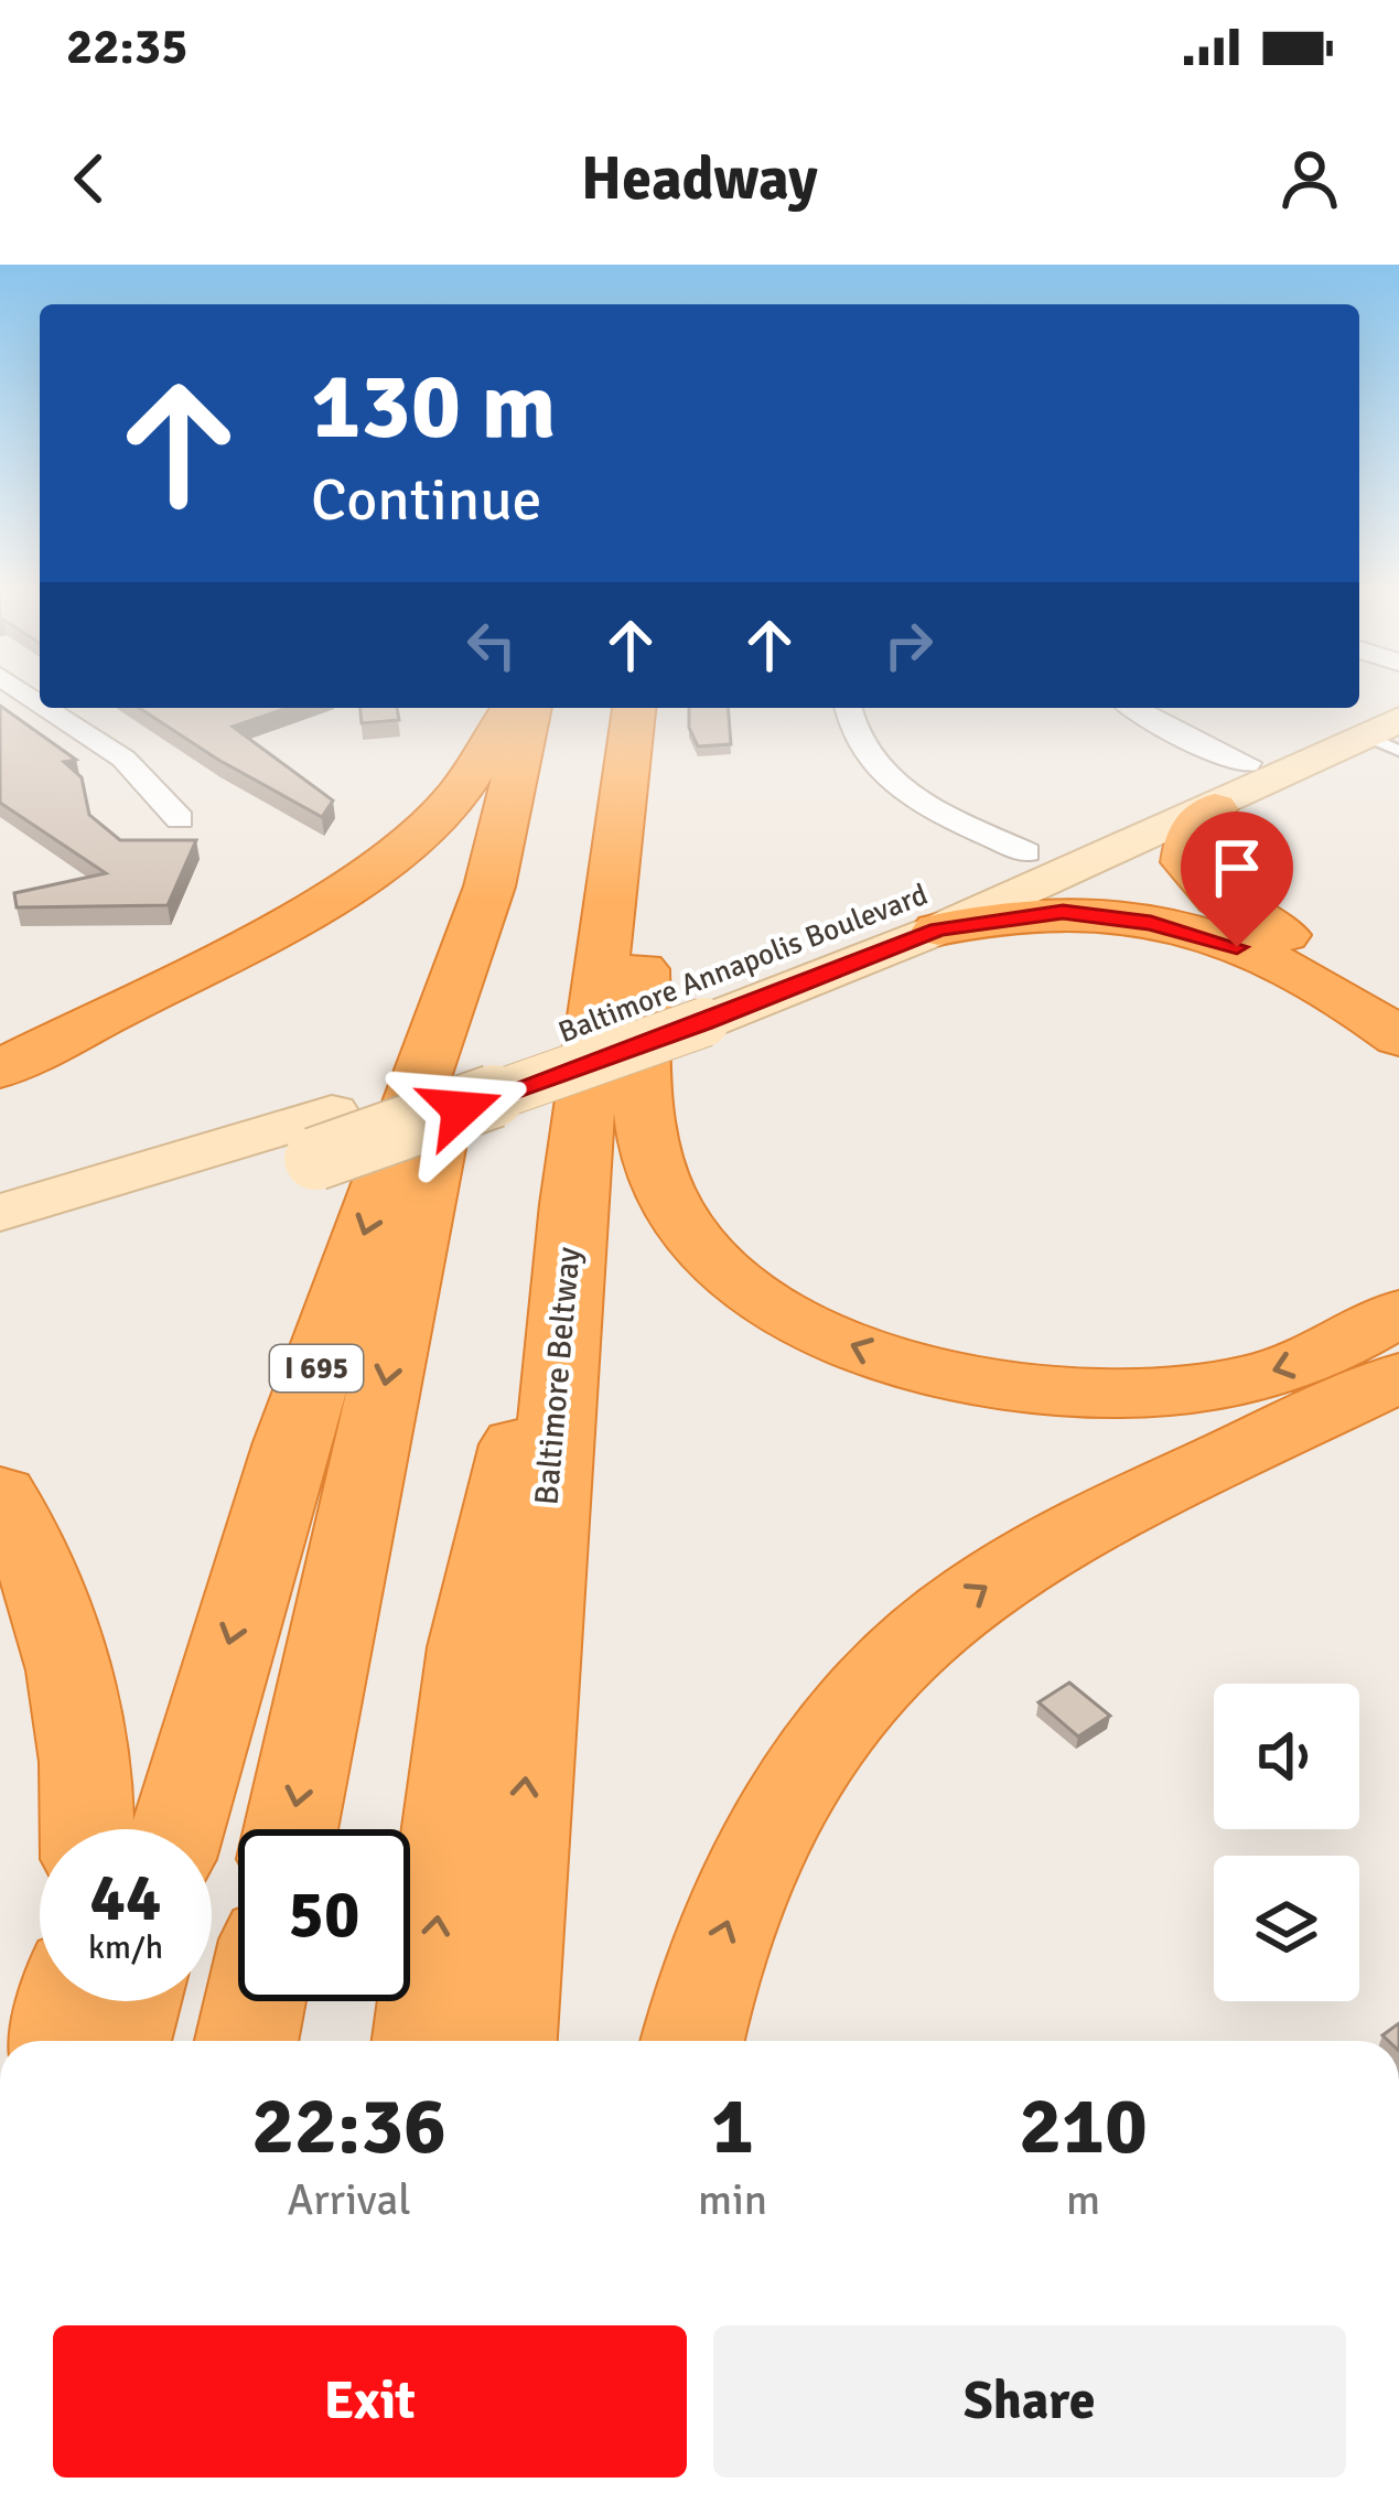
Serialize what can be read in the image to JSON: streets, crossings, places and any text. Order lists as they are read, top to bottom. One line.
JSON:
{"streets":{"highway":["I 695","Baltimore Beltway"],"main road":["Baltimore Annapolis Boulevard"]},"page":{"status":"22:35","header":"Headway","turn":["130 m","Continue"],"speed":"44 km/h","limit":"50","eta":["22:36","Arrival","1","min","210","m"],"buttons":["Exit","Share"]}}
